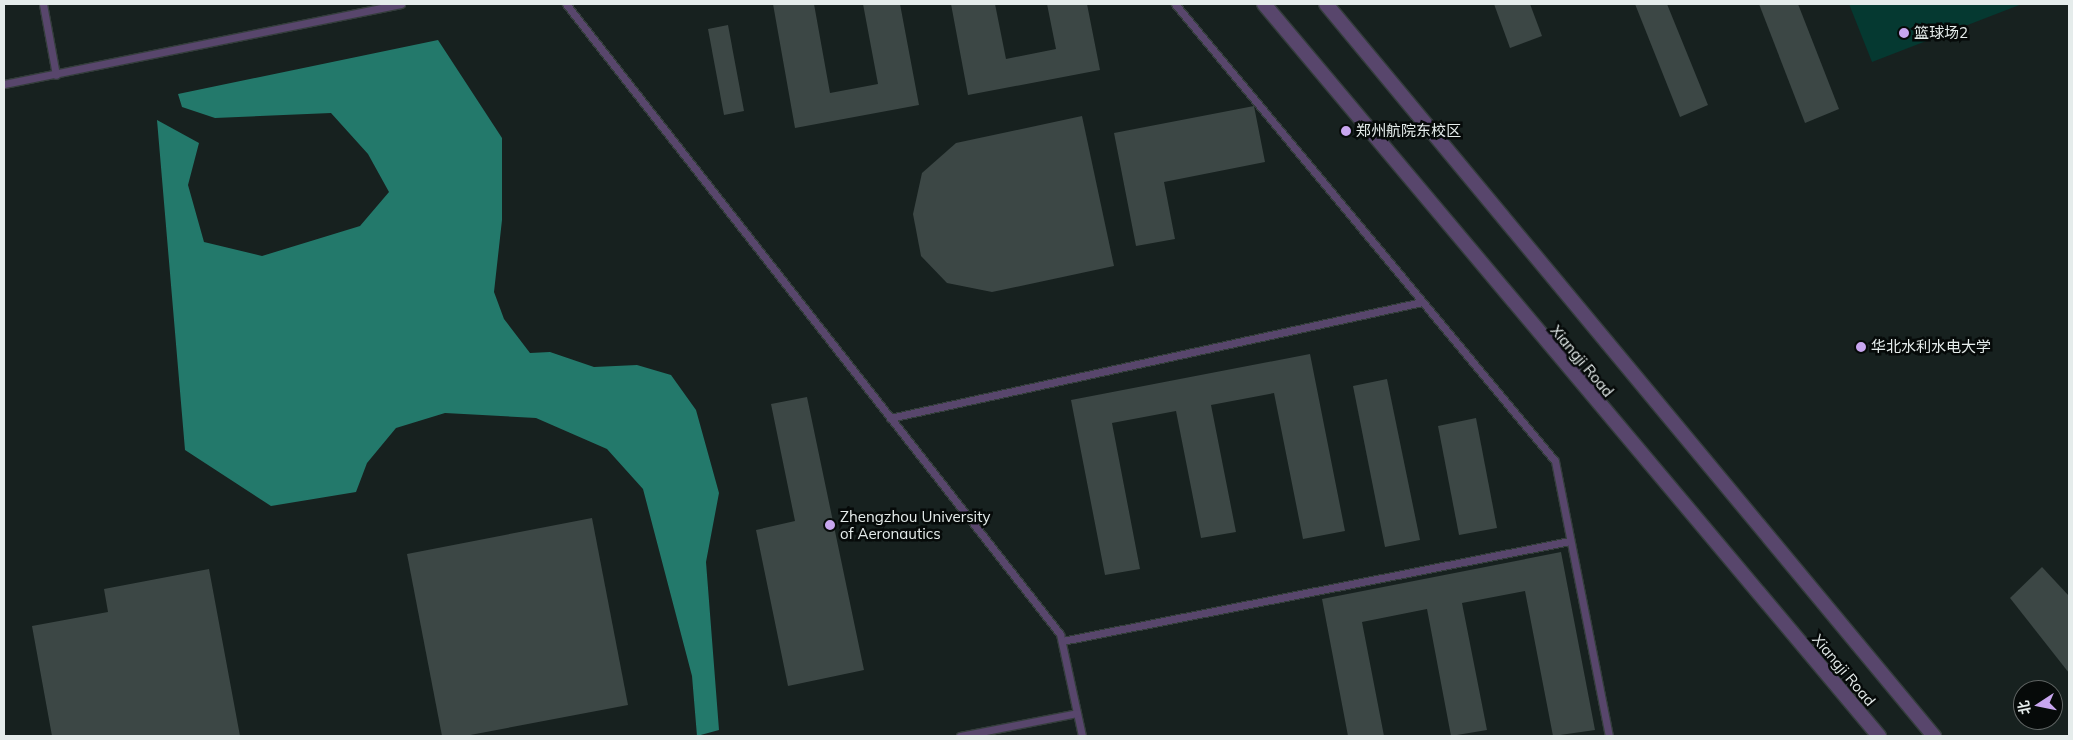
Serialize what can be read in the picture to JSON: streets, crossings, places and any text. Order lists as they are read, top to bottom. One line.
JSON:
{"streets":{"street":["Xiangji Road"]},"places":["篮球场2","郑州航院东校区","华北水利水电大学","Zhengzhou University of Aeronautics"],"north":"left"}
